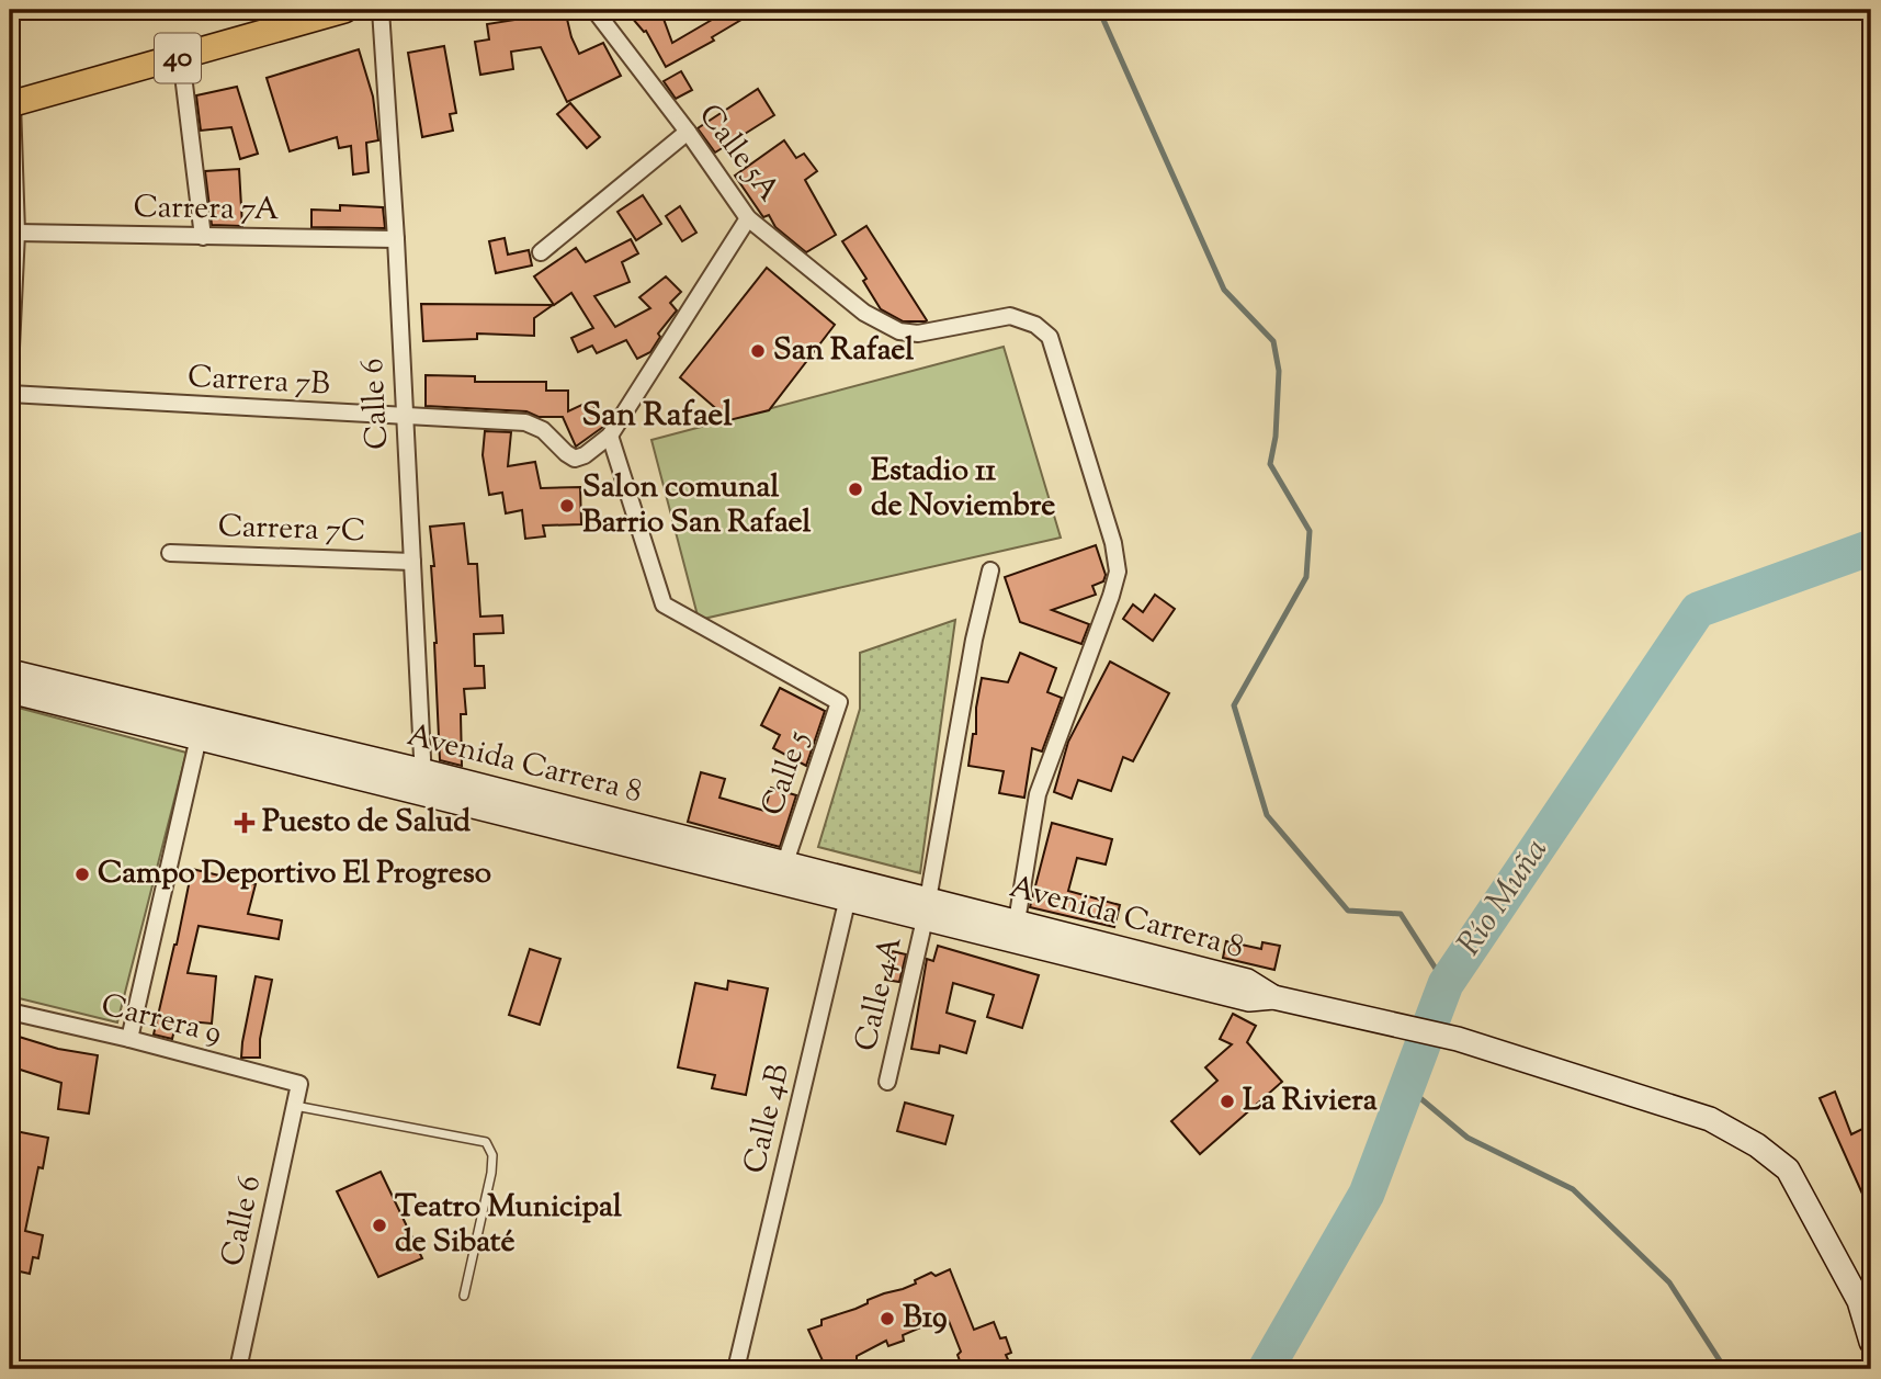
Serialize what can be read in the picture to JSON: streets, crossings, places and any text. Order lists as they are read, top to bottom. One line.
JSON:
{"streets":{"main road":["40"],"street":["Calle 5A","Carrera 7A","Carrera 7B","Calle 6","Carrera 7C","Avenida Carrera 8","Calle 5","Calle 4A","Carrera 9","Calle 4B"]},"crossings":[["Calle 5A","Avenida Carrera 8"],["Carrera 7A","Calle 6"],["Carrera 7B","Calle 6"],["Carrera 7B","Calle 5"],["Calle 6","Carrera 7C"],["Calle 6","Avenida Carrera 8"],["Calle 6","Carrera 9"],["Avenida Carrera 8","Calle 5"],["Avenida Carrera 8","Calle 4A"],["Avenida Carrera 8","Calle 4B"]],"districts":["San Rafael"],"water":["Río Muña"],"places":{"other":["San Rafael","Estadio 11 de Noviembre","Salon comunal Barrio San Rafael","Campo Deportivo El Progreso","La Riviera","Teatro Municipal de Sibaté","B19"],"health":["Puesto de Salud"]}}
